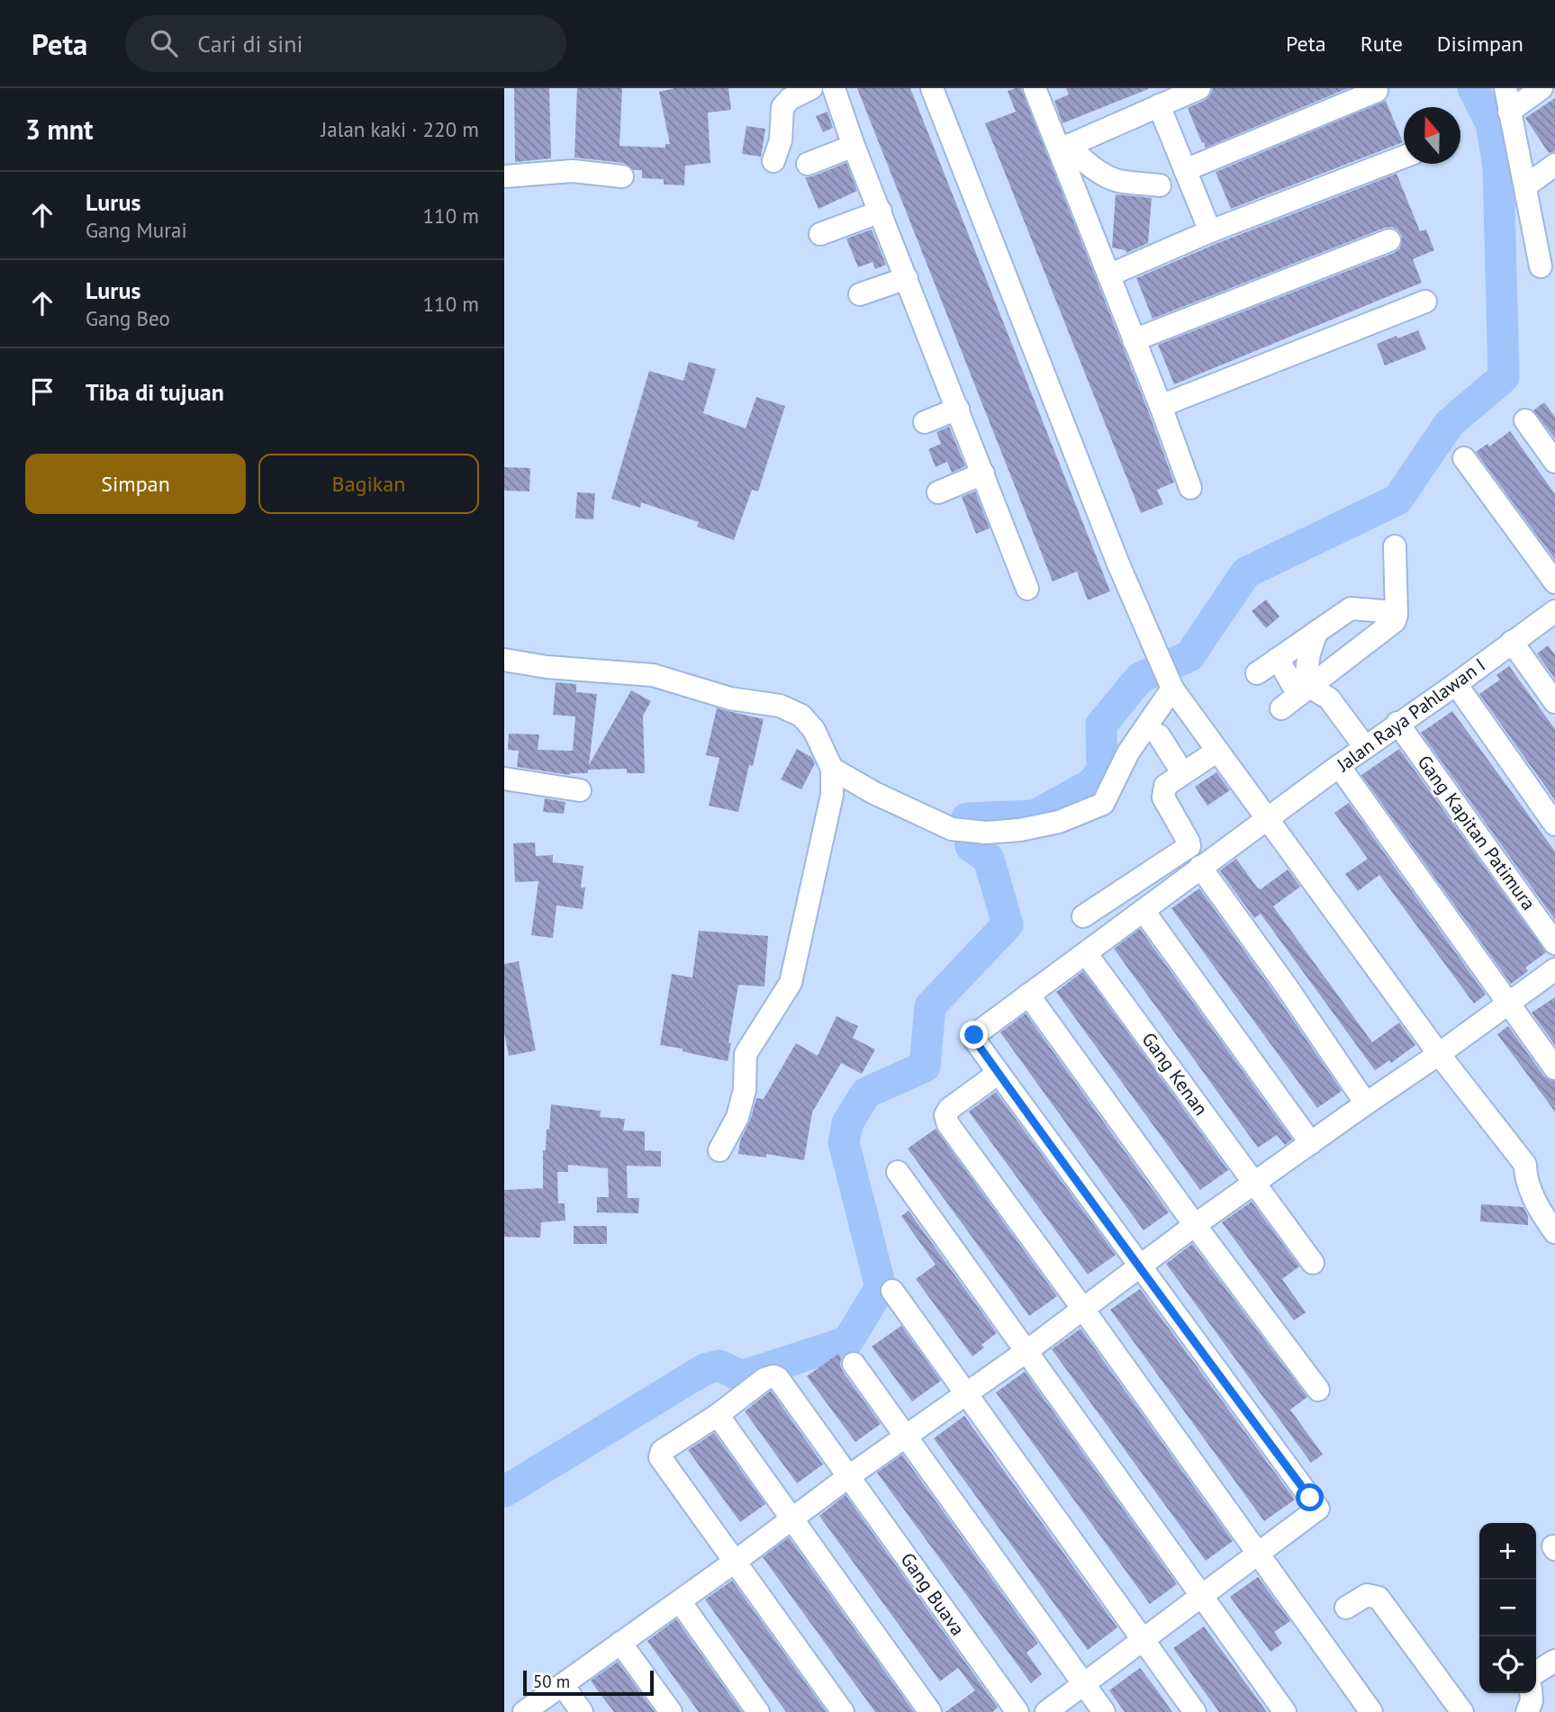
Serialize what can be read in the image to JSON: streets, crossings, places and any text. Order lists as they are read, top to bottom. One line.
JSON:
{"streets":{"street":["Jalan Raya Pahlawan I","Gang Kapitan Patimura","Gang Kenan","Gang Buava"]},"crossings":[["Jalan Raya Pahlawan I","Gang Kapitan Patimura"],["Jalan Raya Pahlawan I","Gang Kenan"]],"scale_bar":"50 m","north":"top","page":{"header":"Peta","search":"Cari di sini","nav":["Peta","Rute","Disimpan"],"heading":["3 mnt","Jalan kaki · 220 m"],"list":[["Lurus","Gang Murai","110 m"],["Lurus","Gang Beo","110 m"],"Tiba di tujuan"],"buttons":["Simpan","Bagikan"],"map_buttons":["+","−"],"scale":"50 m"}}
